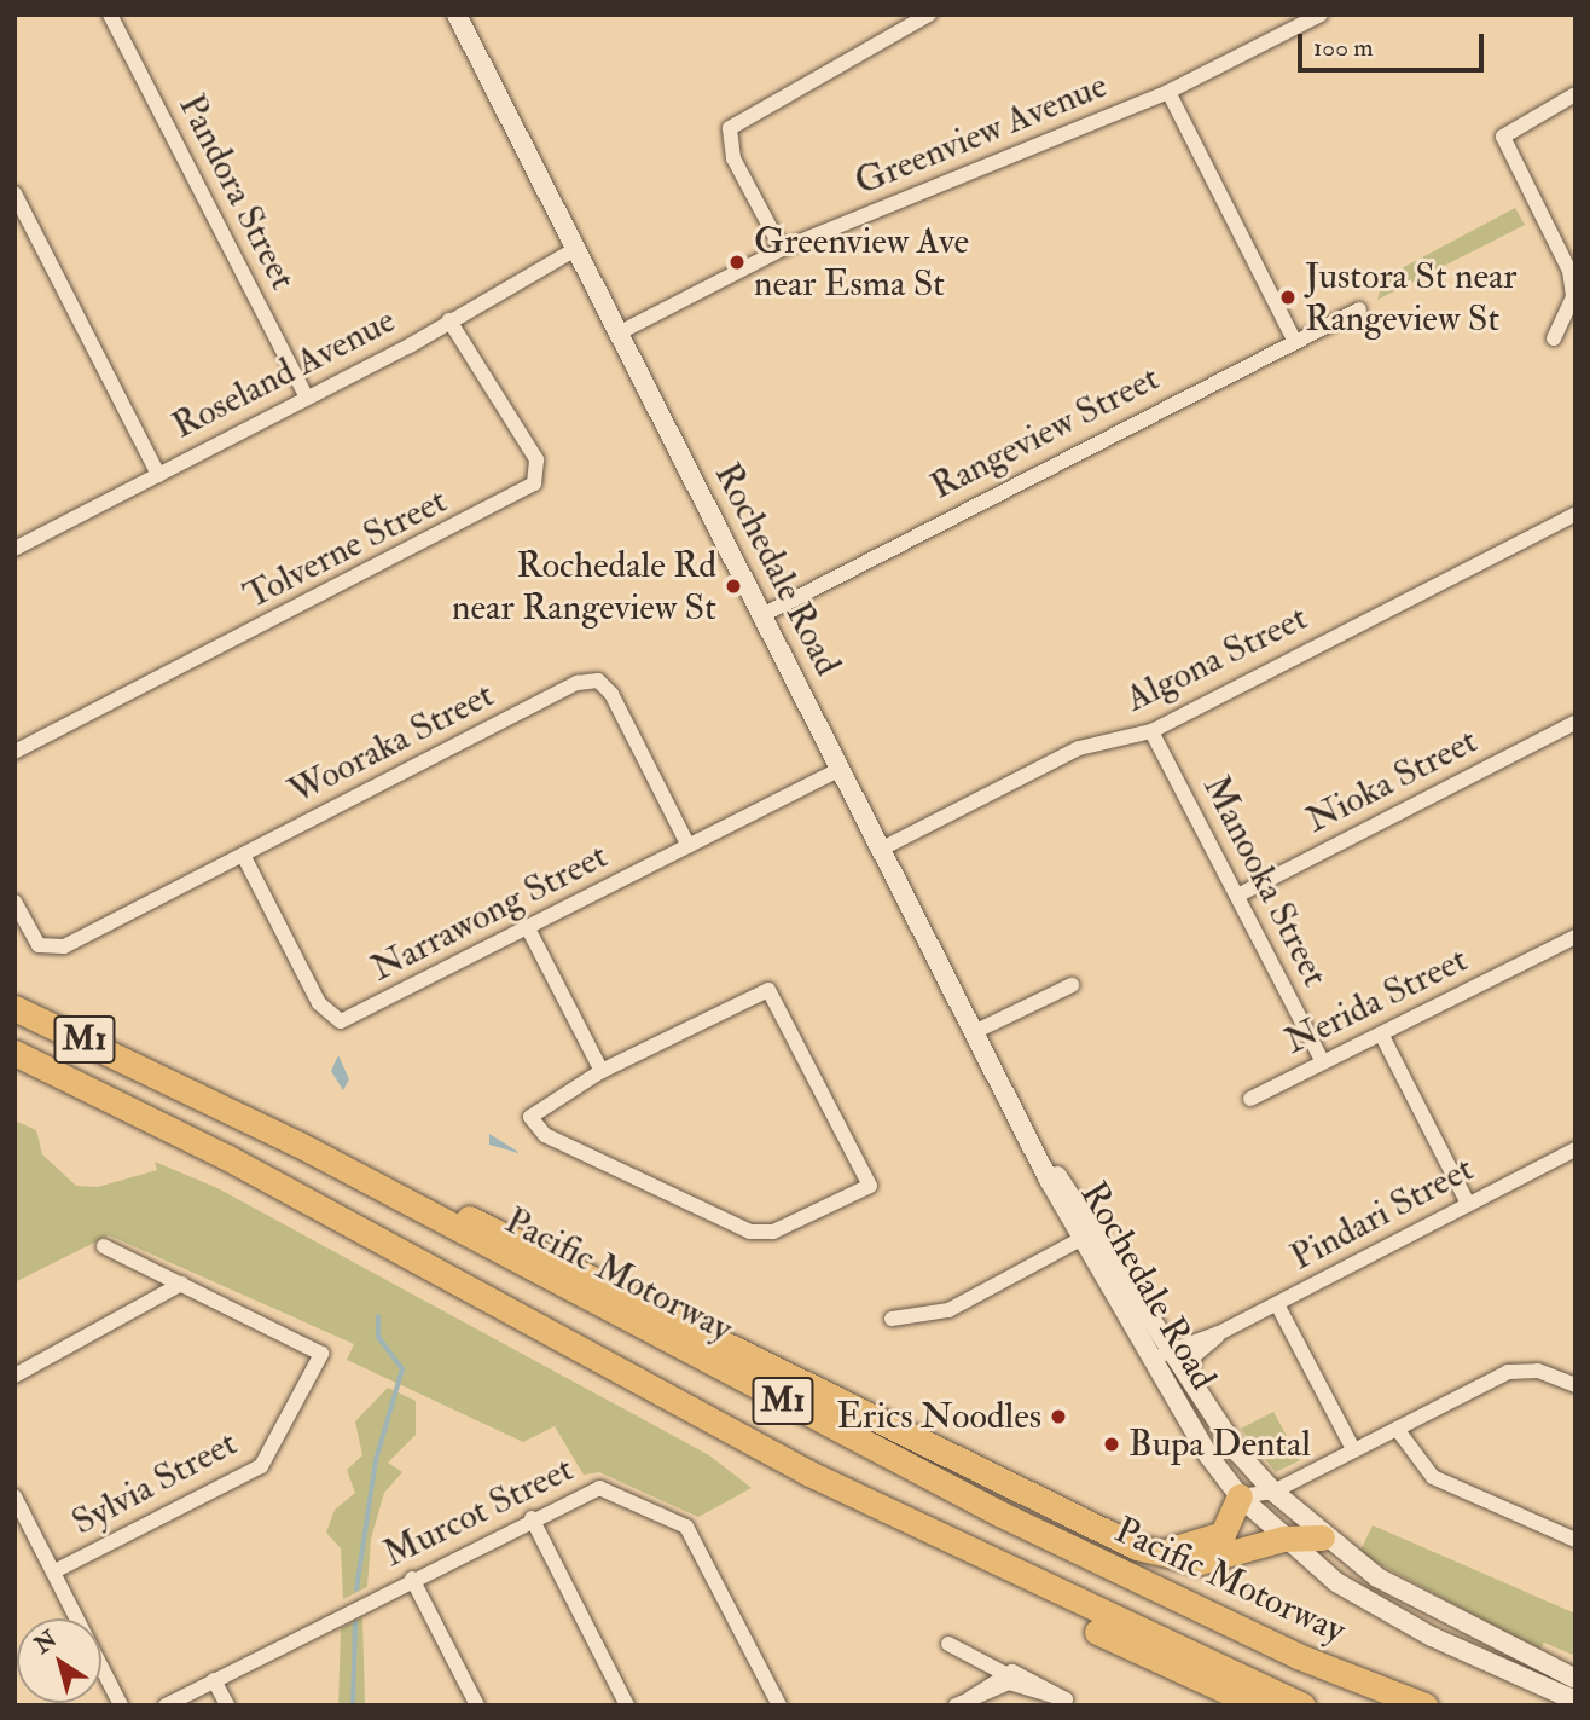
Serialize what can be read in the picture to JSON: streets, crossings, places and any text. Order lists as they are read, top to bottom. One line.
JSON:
{"streets":{"highway":["M1","Pacific Motorway"],"main road":["Rochedale Road"],"street":["Greenview Avenue","Pandora Street","Roseland Avenue","Rangeview Street","Tolverne Street","Algona Street","Wooraka Street","Nioka Street","Manooka Street","Narrawong Street","Nerida Street","Pindari Street","Sylvia Street","Murcot Street"]},"crossings":[["Greenview Avenue","Rochedale Road"],["Pandora Street","Roseland Avenue"],["Roseland Avenue","Tolverne Street"],["Roseland Avenue","Rochedale Road"],["Rangeview Street","Rochedale Road"],["Rochedale Road","Algona Street"],["Rochedale Road","Narrawong Street"],["Rochedale Road","Pindari Street"],["Algona Street","Manooka Street"],["Wooraka Street","Narrawong Street"],["Nioka Street","Manooka Street"],["Manooka Street","Nerida Street"]],"places":["Greenview Ave near Esma St","Justora St near Rangeview St","Rochedale Rd near Rangeview St","Erics Noodles","Bupa Dental"],"scale_bar":"100 m","north":"top left"}
